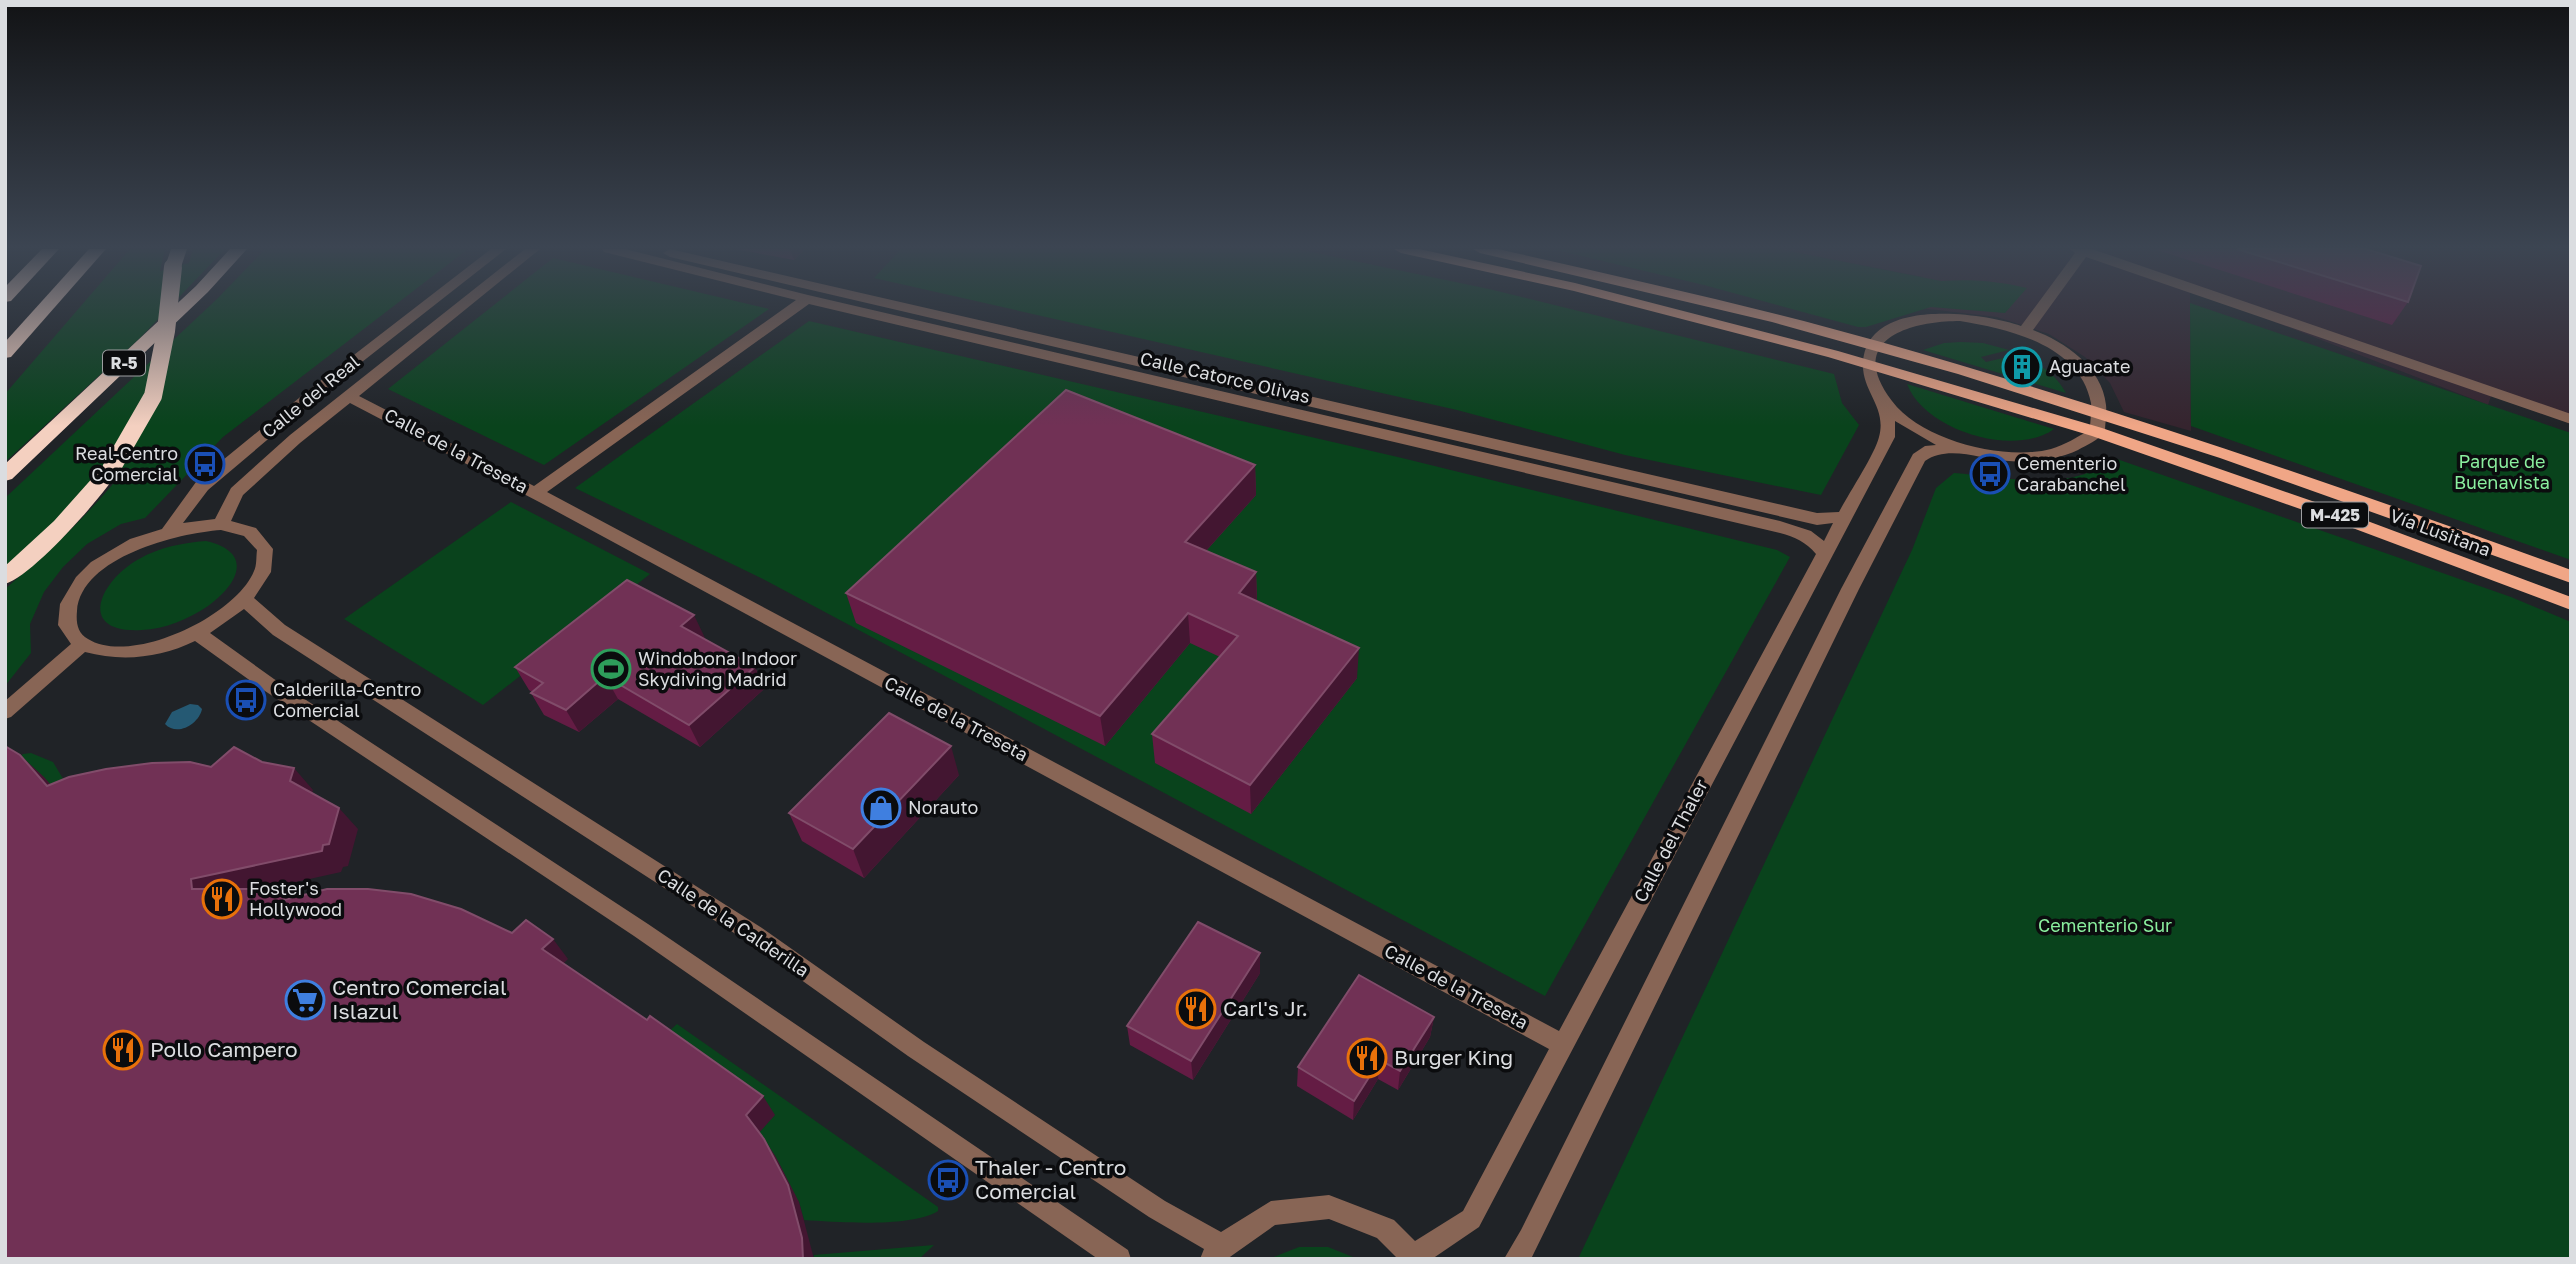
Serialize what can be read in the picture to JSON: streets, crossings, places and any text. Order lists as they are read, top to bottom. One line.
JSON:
{"streets":{"highway":["R-5"],"main road":["M-425","Vía Lusitana"],"street":["Calle Catorce Olivas","Calle del Real","Calle de la Treseta","Calle del Thaler","Calle de la Calderilla"]},"crossings":[["Calle Catorce Olivas","Calle del Thaler"],["Calle del Real","Calle de la Treseta"],["Calle de la Treseta","Calle del Thaler"],["M-425","Vía Lusitana"]],"parks":["Parque de Buenavista","Cementerio Sur"],"places":{"building":["Aguacate"],"bus stop":["Real-Centro Comercial","Cementerio Carabanchel","Calderilla-Centro Comercial","Thaler - Centro Comercial"],"sports":["Windobona Indoor Skydiving Madrid"],"shop":["Norauto"],"restaurant":["Foster's Hollywood","Carl's Jr.","Pollo Campero","Burger King"],"supermarket":["Centro Comercial Islazul"]}}
